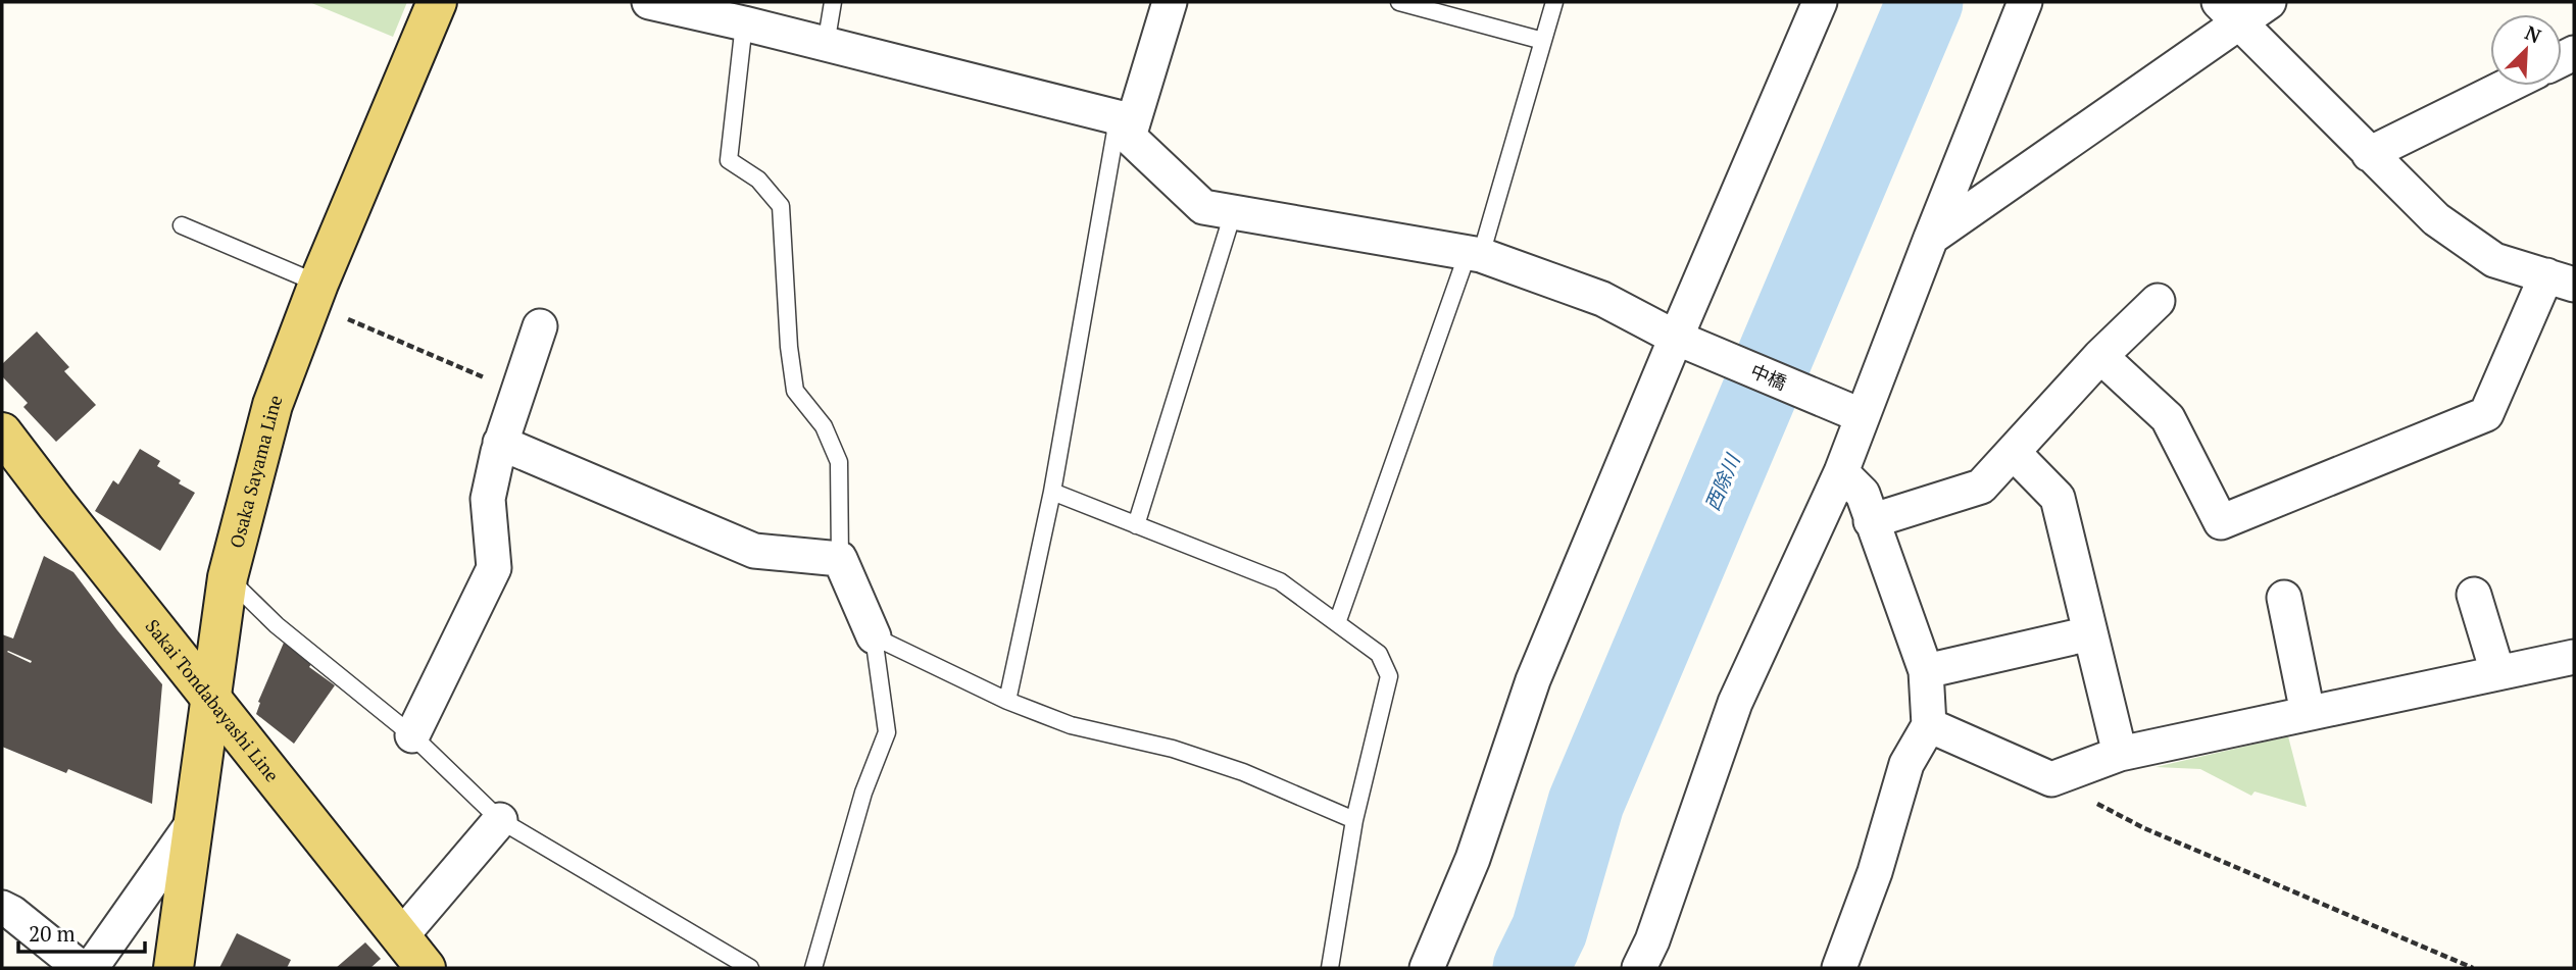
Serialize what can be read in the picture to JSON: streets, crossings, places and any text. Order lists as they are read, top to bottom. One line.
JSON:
{"streets":{"main road":["Osaka Sayama Line","Sakai Tondabayashi Line"],"street":["中橋"]},"crossings":[["Osaka Sayama Line","Sakai Tondabayashi Line"]],"water":["西除川"],"scale_bar":"20 m","north":"top right"}
